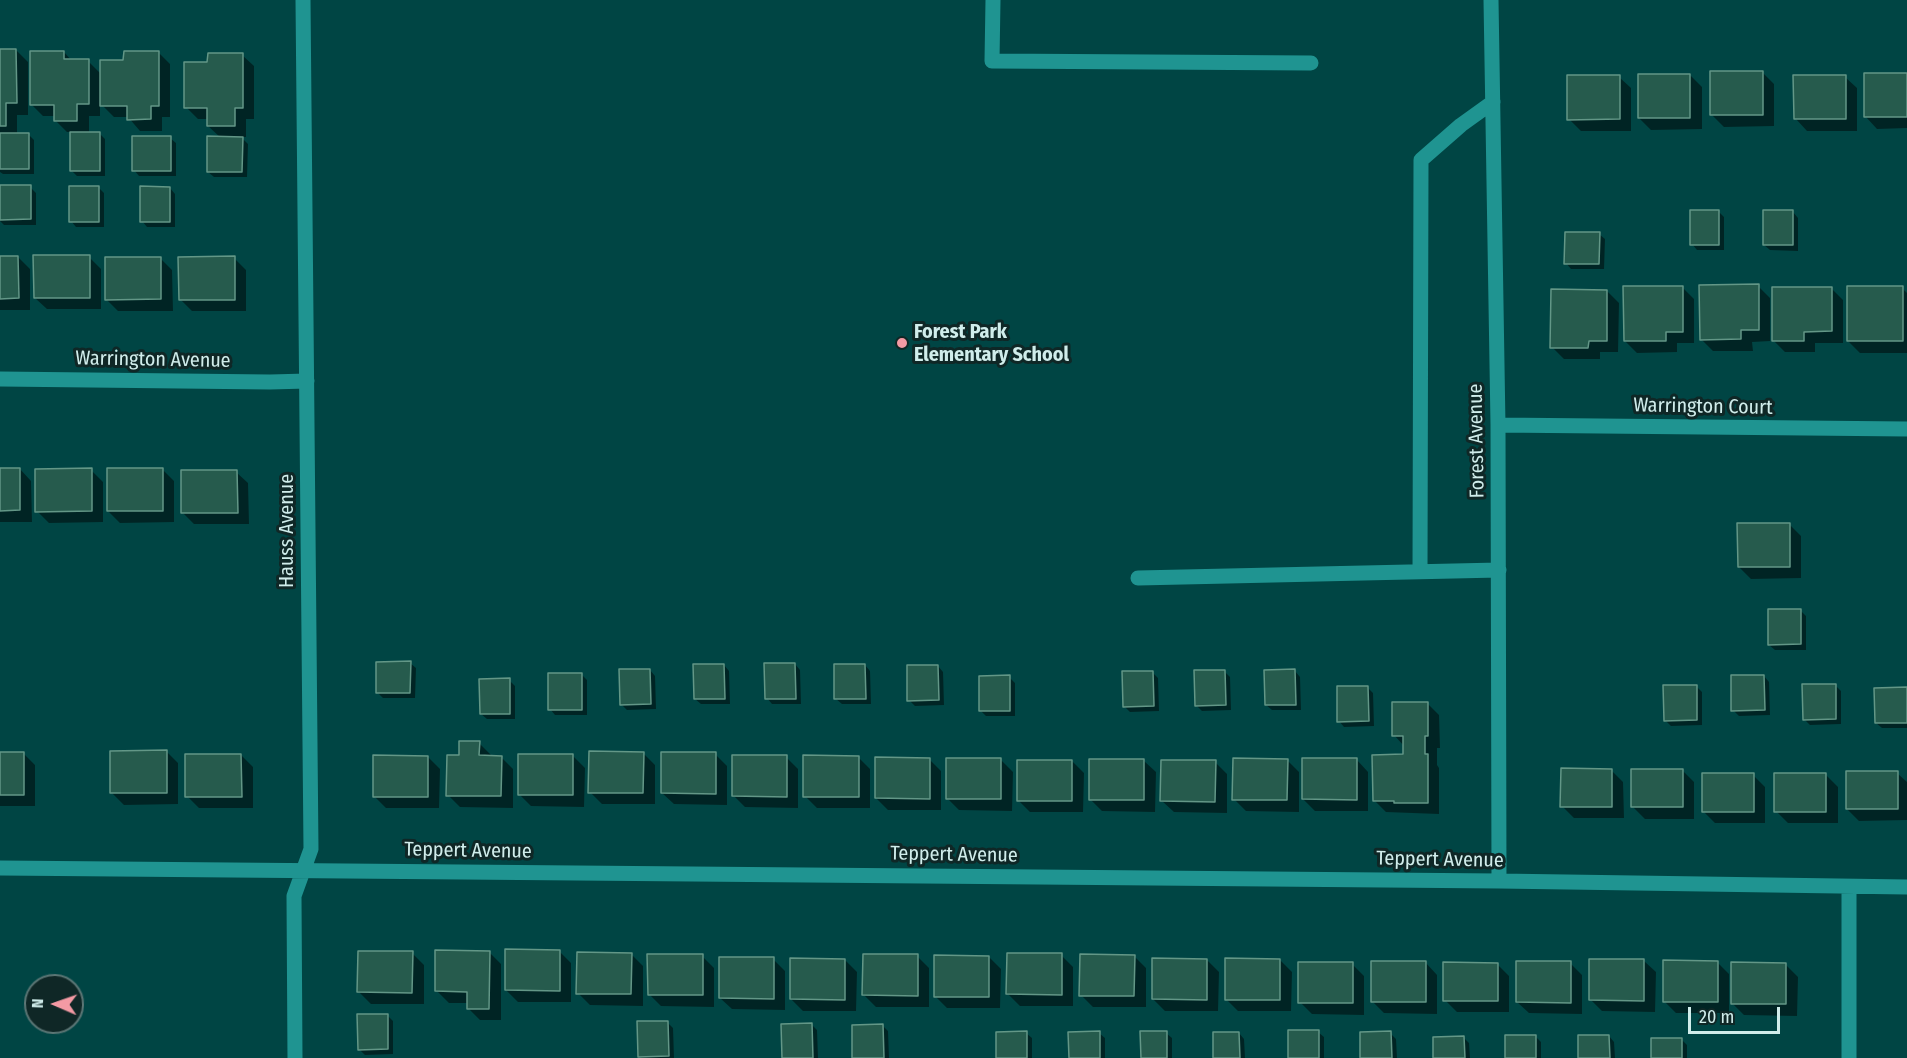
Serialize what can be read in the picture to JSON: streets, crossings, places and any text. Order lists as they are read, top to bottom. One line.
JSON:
{"streets":{"street":["Warrington Avenue","Warrington Court","Forest Avenue","Hauss Avenue","Teppert Avenue"]},"crossings":[["Warrington Avenue","Hauss Avenue"],["Warrington Court","Forest Avenue"],["Forest Avenue","Teppert Avenue"],["Hauss Avenue","Teppert Avenue"]],"places":["Forest Park Elementary School"],"scale_bar":"20 m","north":"left"}
